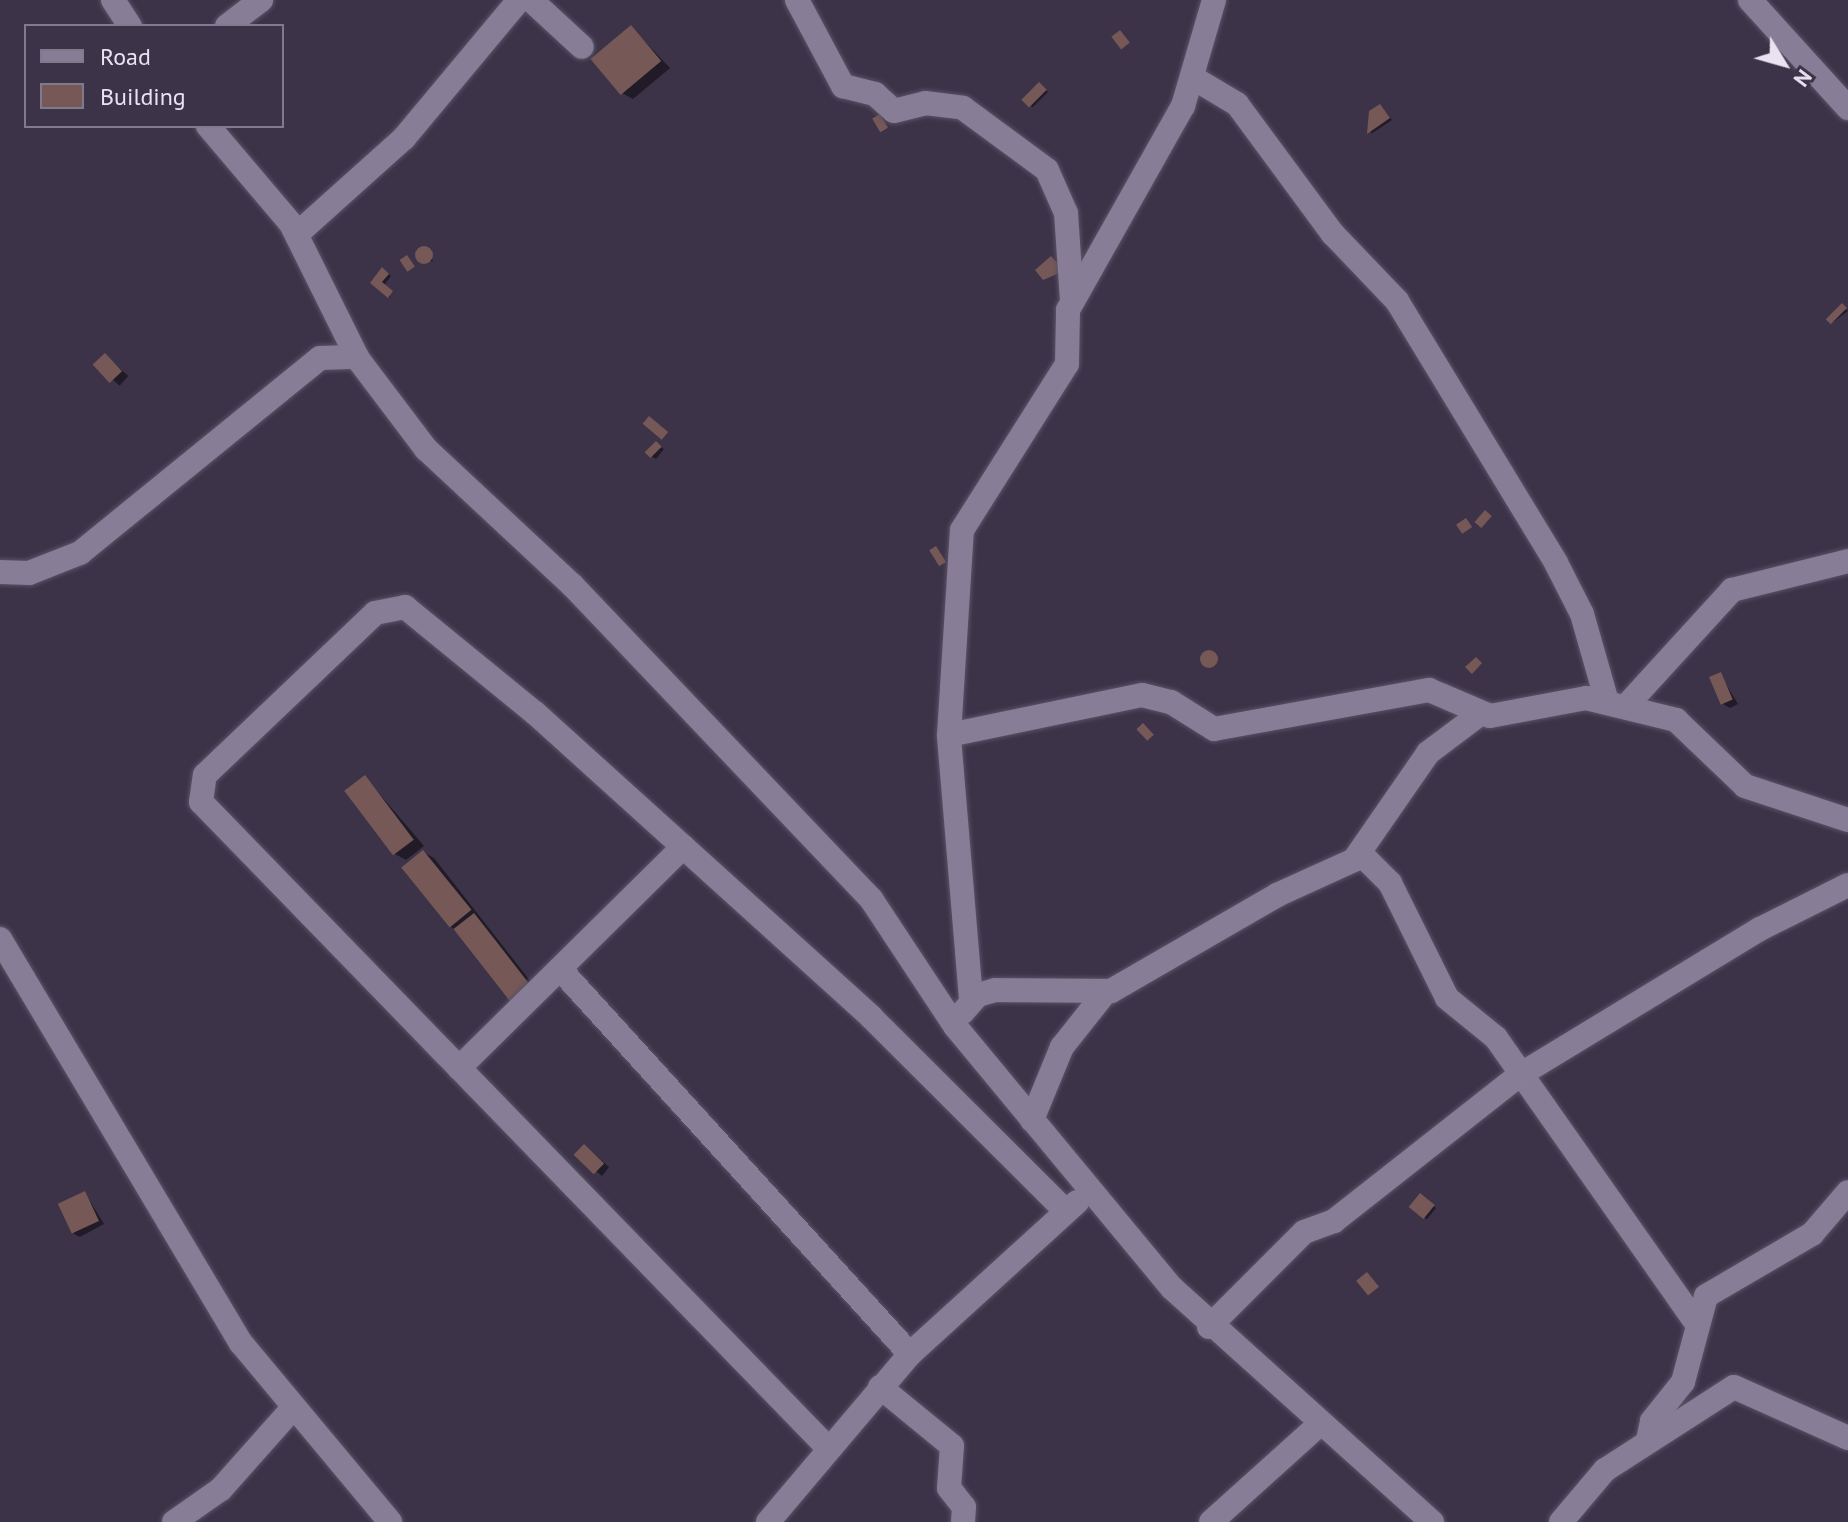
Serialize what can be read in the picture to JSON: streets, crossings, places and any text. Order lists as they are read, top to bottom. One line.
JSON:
{"legend":["Road","Building"],"north":"bottom right"}
